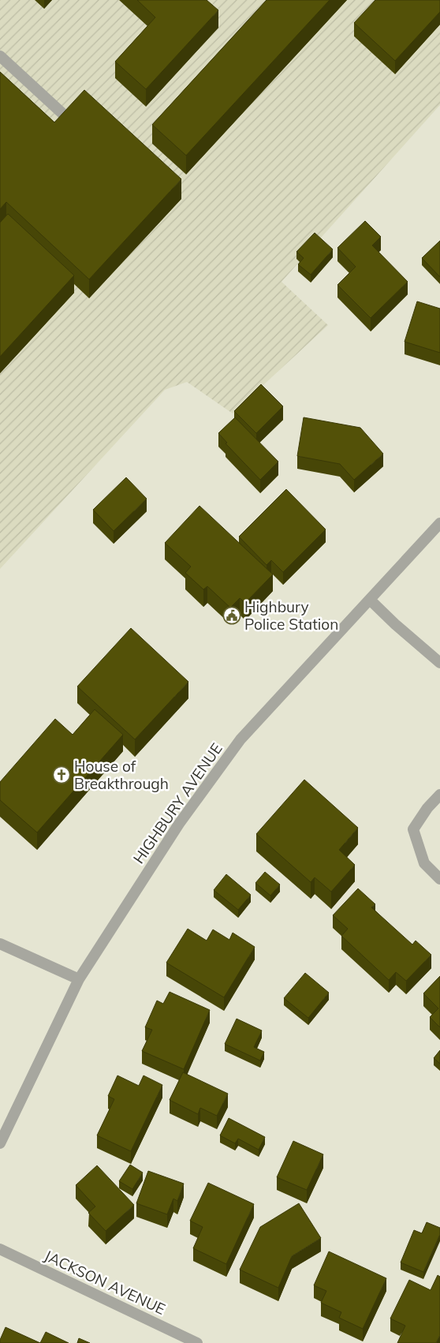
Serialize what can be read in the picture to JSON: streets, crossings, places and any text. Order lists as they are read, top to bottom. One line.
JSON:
{"streets":{"street":["HIGHBURY AVENUE","JACKSON AVENUE"]},"places":{"public building":["Highbury Police Station"],"church":["House of Breakthrough"]}}
